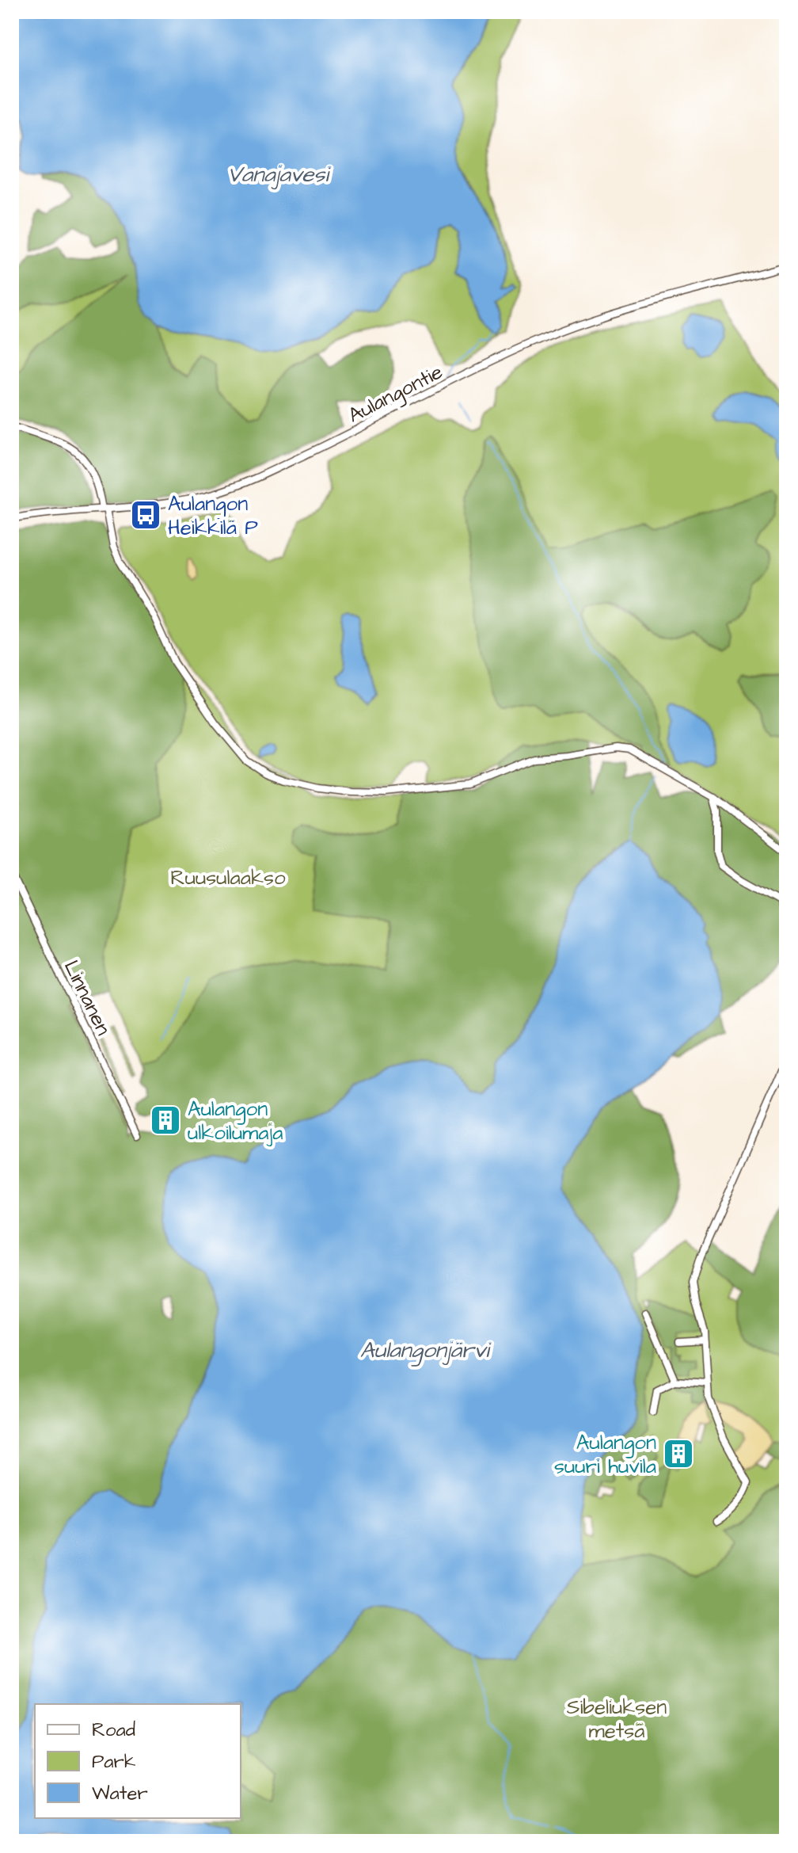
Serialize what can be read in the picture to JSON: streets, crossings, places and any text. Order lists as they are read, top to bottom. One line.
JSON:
{"streets":{"street":["Aulangontie","Linnanen"]},"water":["Vanajavesi","Aulangonjärvi"],"parks":["Ruusulaakso","Sibeliuksen metsä"],"places":{"bus stop":["Aulangon Heikkilä P"],"building":["Aulangon ulkoilumaja","Aulangon suuri huvila"]},"legend":["Road","Park","Water"]}
